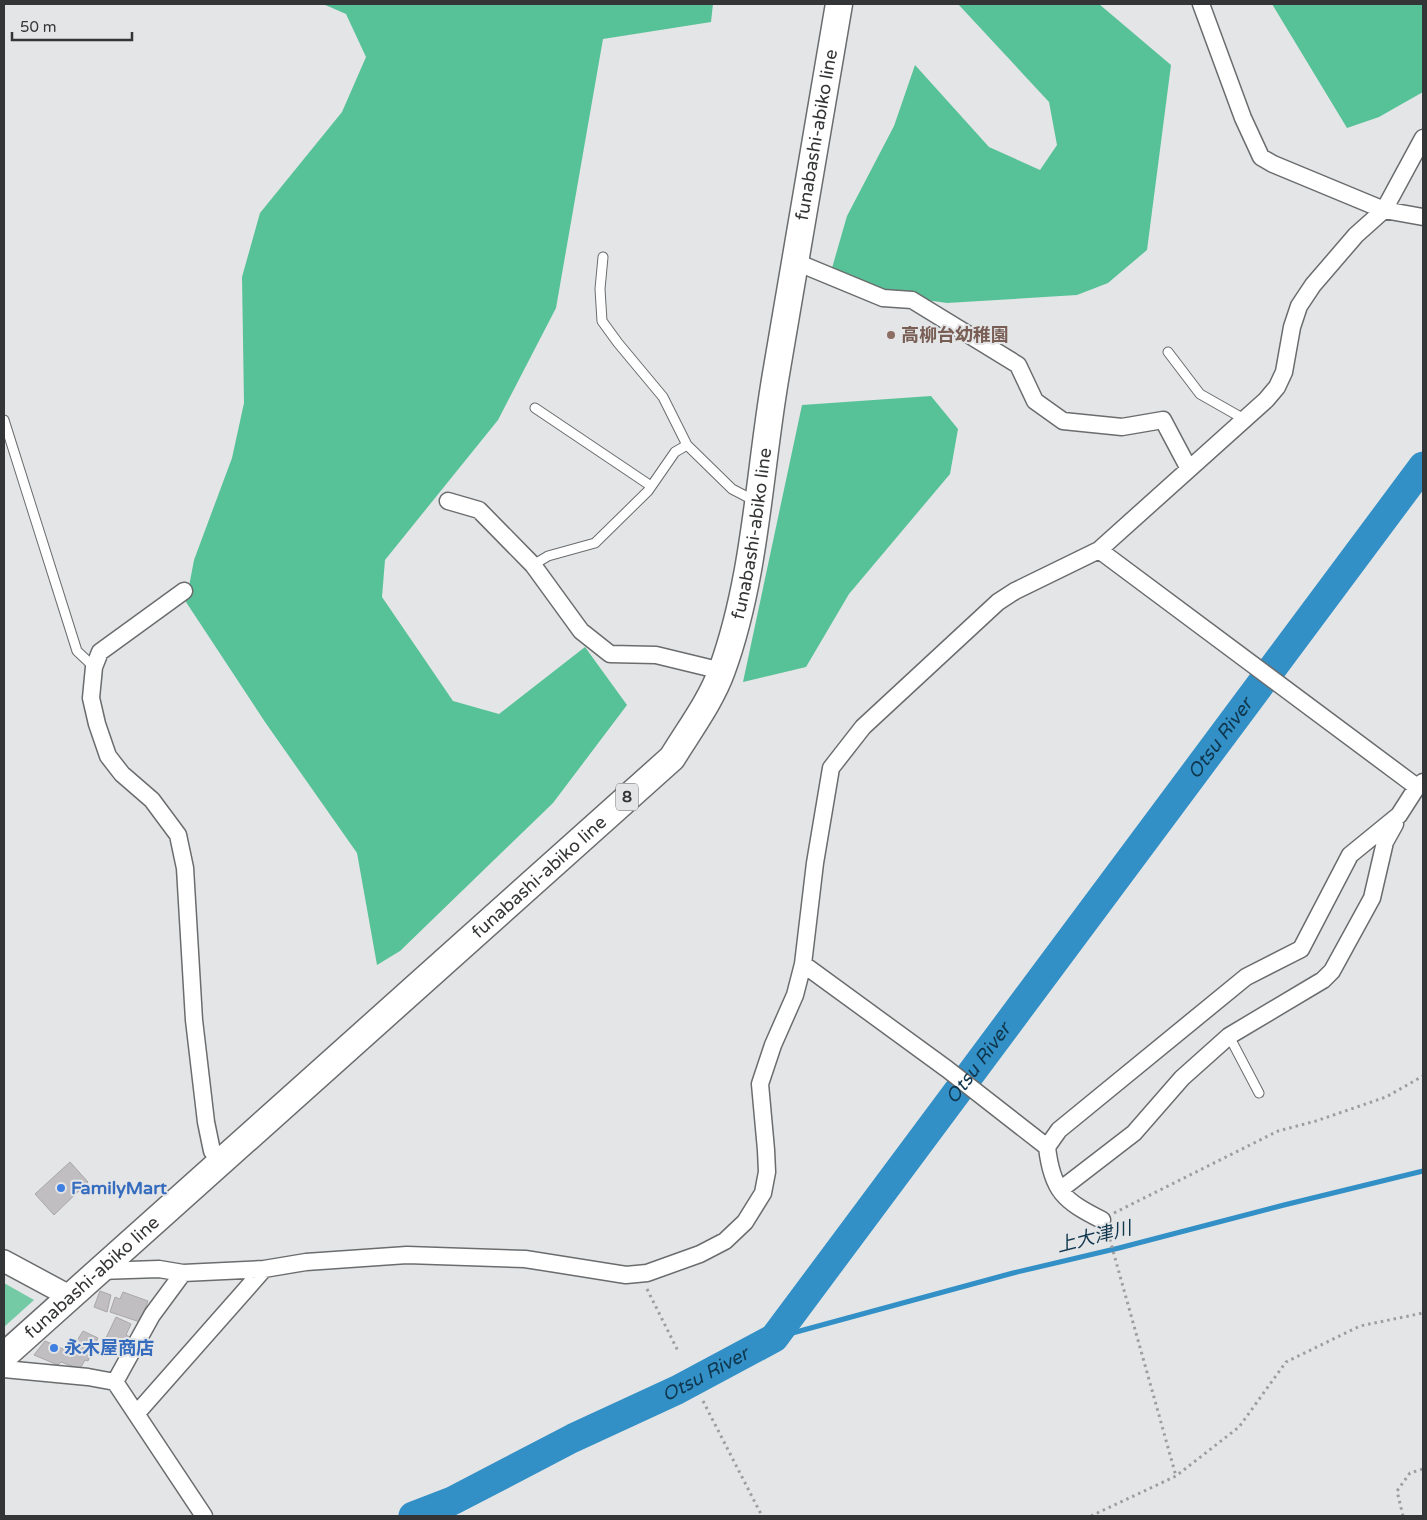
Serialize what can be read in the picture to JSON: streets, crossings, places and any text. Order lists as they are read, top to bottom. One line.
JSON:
{"streets":{"main road":["funabashi-abiko line","8"]},"water":["Otsu River","上大津川"],"places":["高柳台幼稚園","FamilyMart","永木屋商店"],"scale_bar":"50 m"}
